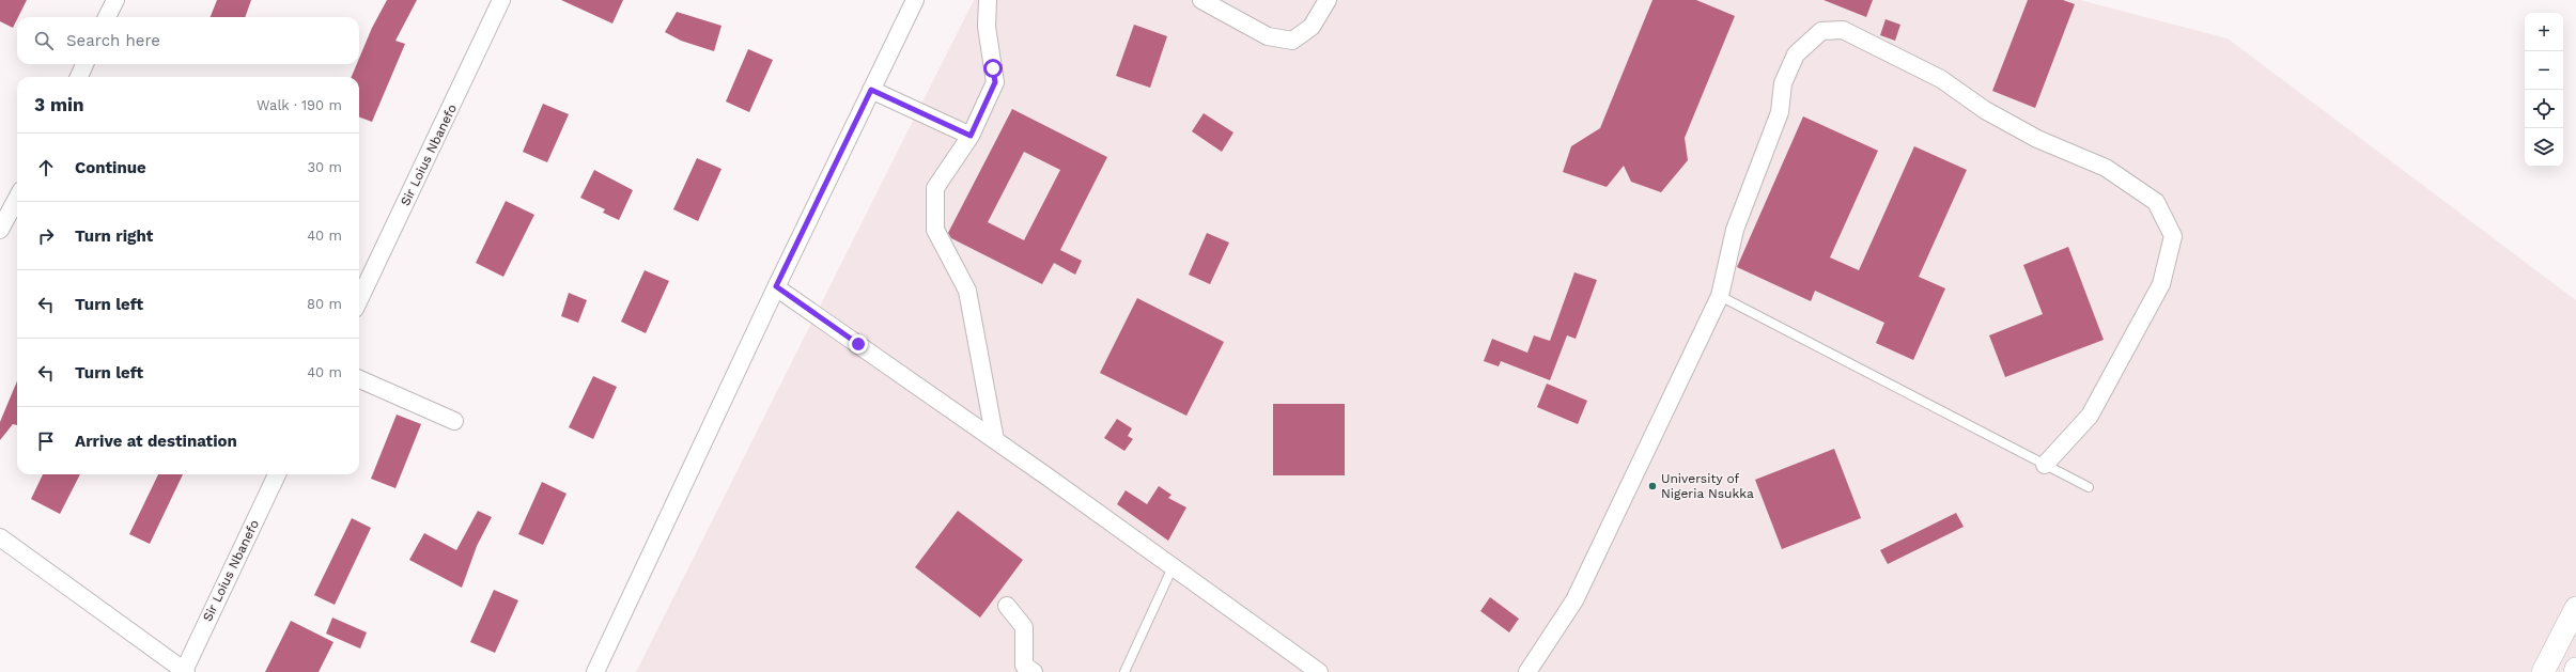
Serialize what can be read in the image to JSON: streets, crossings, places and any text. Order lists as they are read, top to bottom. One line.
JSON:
{"streets":{"street":["Sir Loius Nbanefo"]},"places":["University of Nigeria Nsukka"],"page":{"map_buttons":["+","−"],"search":"Search here","heading":["3 min","Walk · 190 m"],"list":[["Continue","30 m"],["Turn right","40 m"],["Turn left","80 m"],["Turn left","40 m"],"Arrive at destination"]}}
